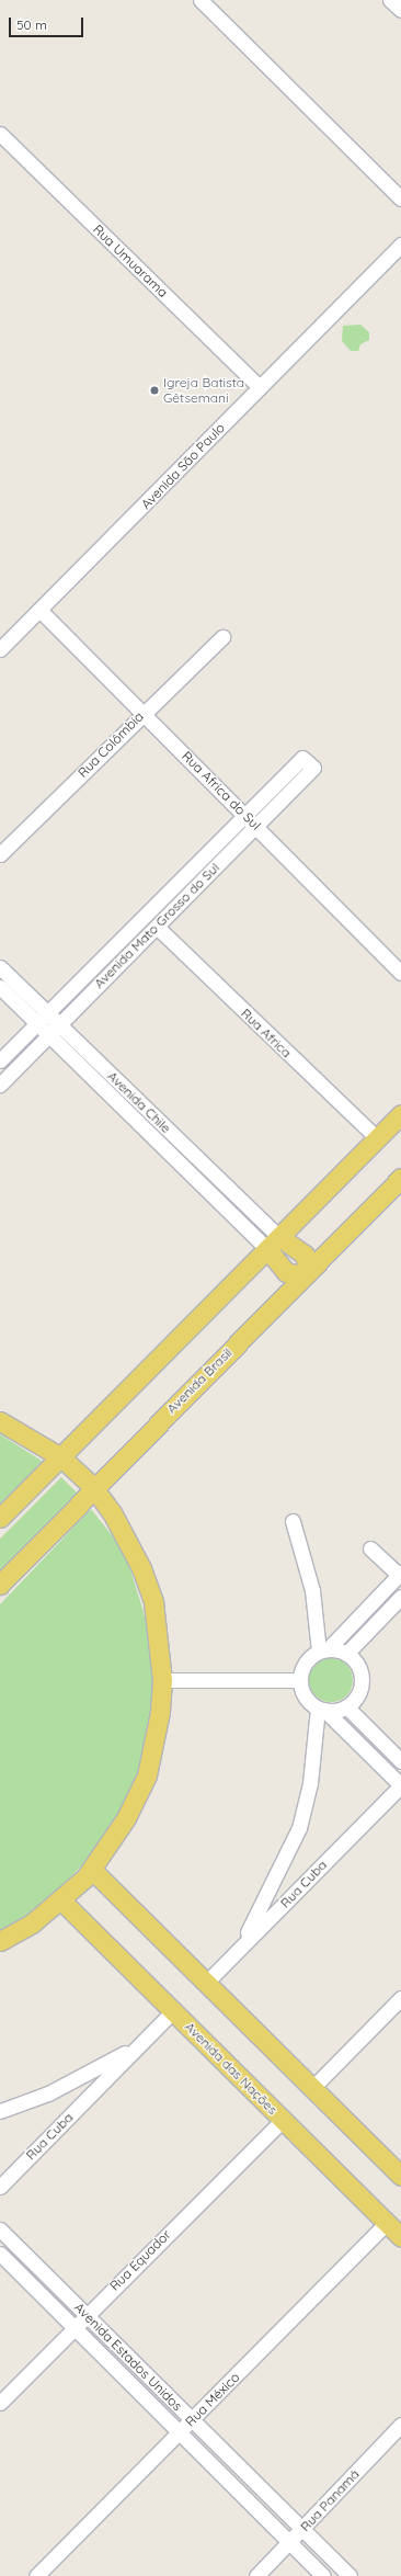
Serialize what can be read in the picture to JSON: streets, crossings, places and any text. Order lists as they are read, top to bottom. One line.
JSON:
{"streets":{"main road":["Avenida Brasil","Avenida das Nações"],"street":["Rua Umuarama","Avenida São Paulo","Rua Colômbia","Rua Africa do Sul","Avenida Mato Grosso do Sul","Rua Africa","Avenida Chile","Rua Cuba","Rua Equador","Avenida Estados Unidos","Rua México","Rua Panamá"]},"crossings":[["Rua Umuarama","Avenida São Paulo"],["Avenida São Paulo","Rua Africa do Sul"],["Rua Colômbia","Rua Africa do Sul"],["Rua Africa do Sul","Avenida Mato Grosso do Sul"],["Avenida Mato Grosso do Sul","Rua Africa"],["Avenida Mato Grosso do Sul","Avenida Chile"],["Rua Cuba","Avenida das Nações"],["Avenida das Nações","Rua Equador"],["Avenida das Nações","Rua México"],["Rua Equador","Avenida Estados Unidos"],["Avenida Estados Unidos","Rua México"],["Avenida Estados Unidos","Rua Panamá"]],"places":["Igreja Batista Gêtsemani"],"scale_bar":"50 m"}
